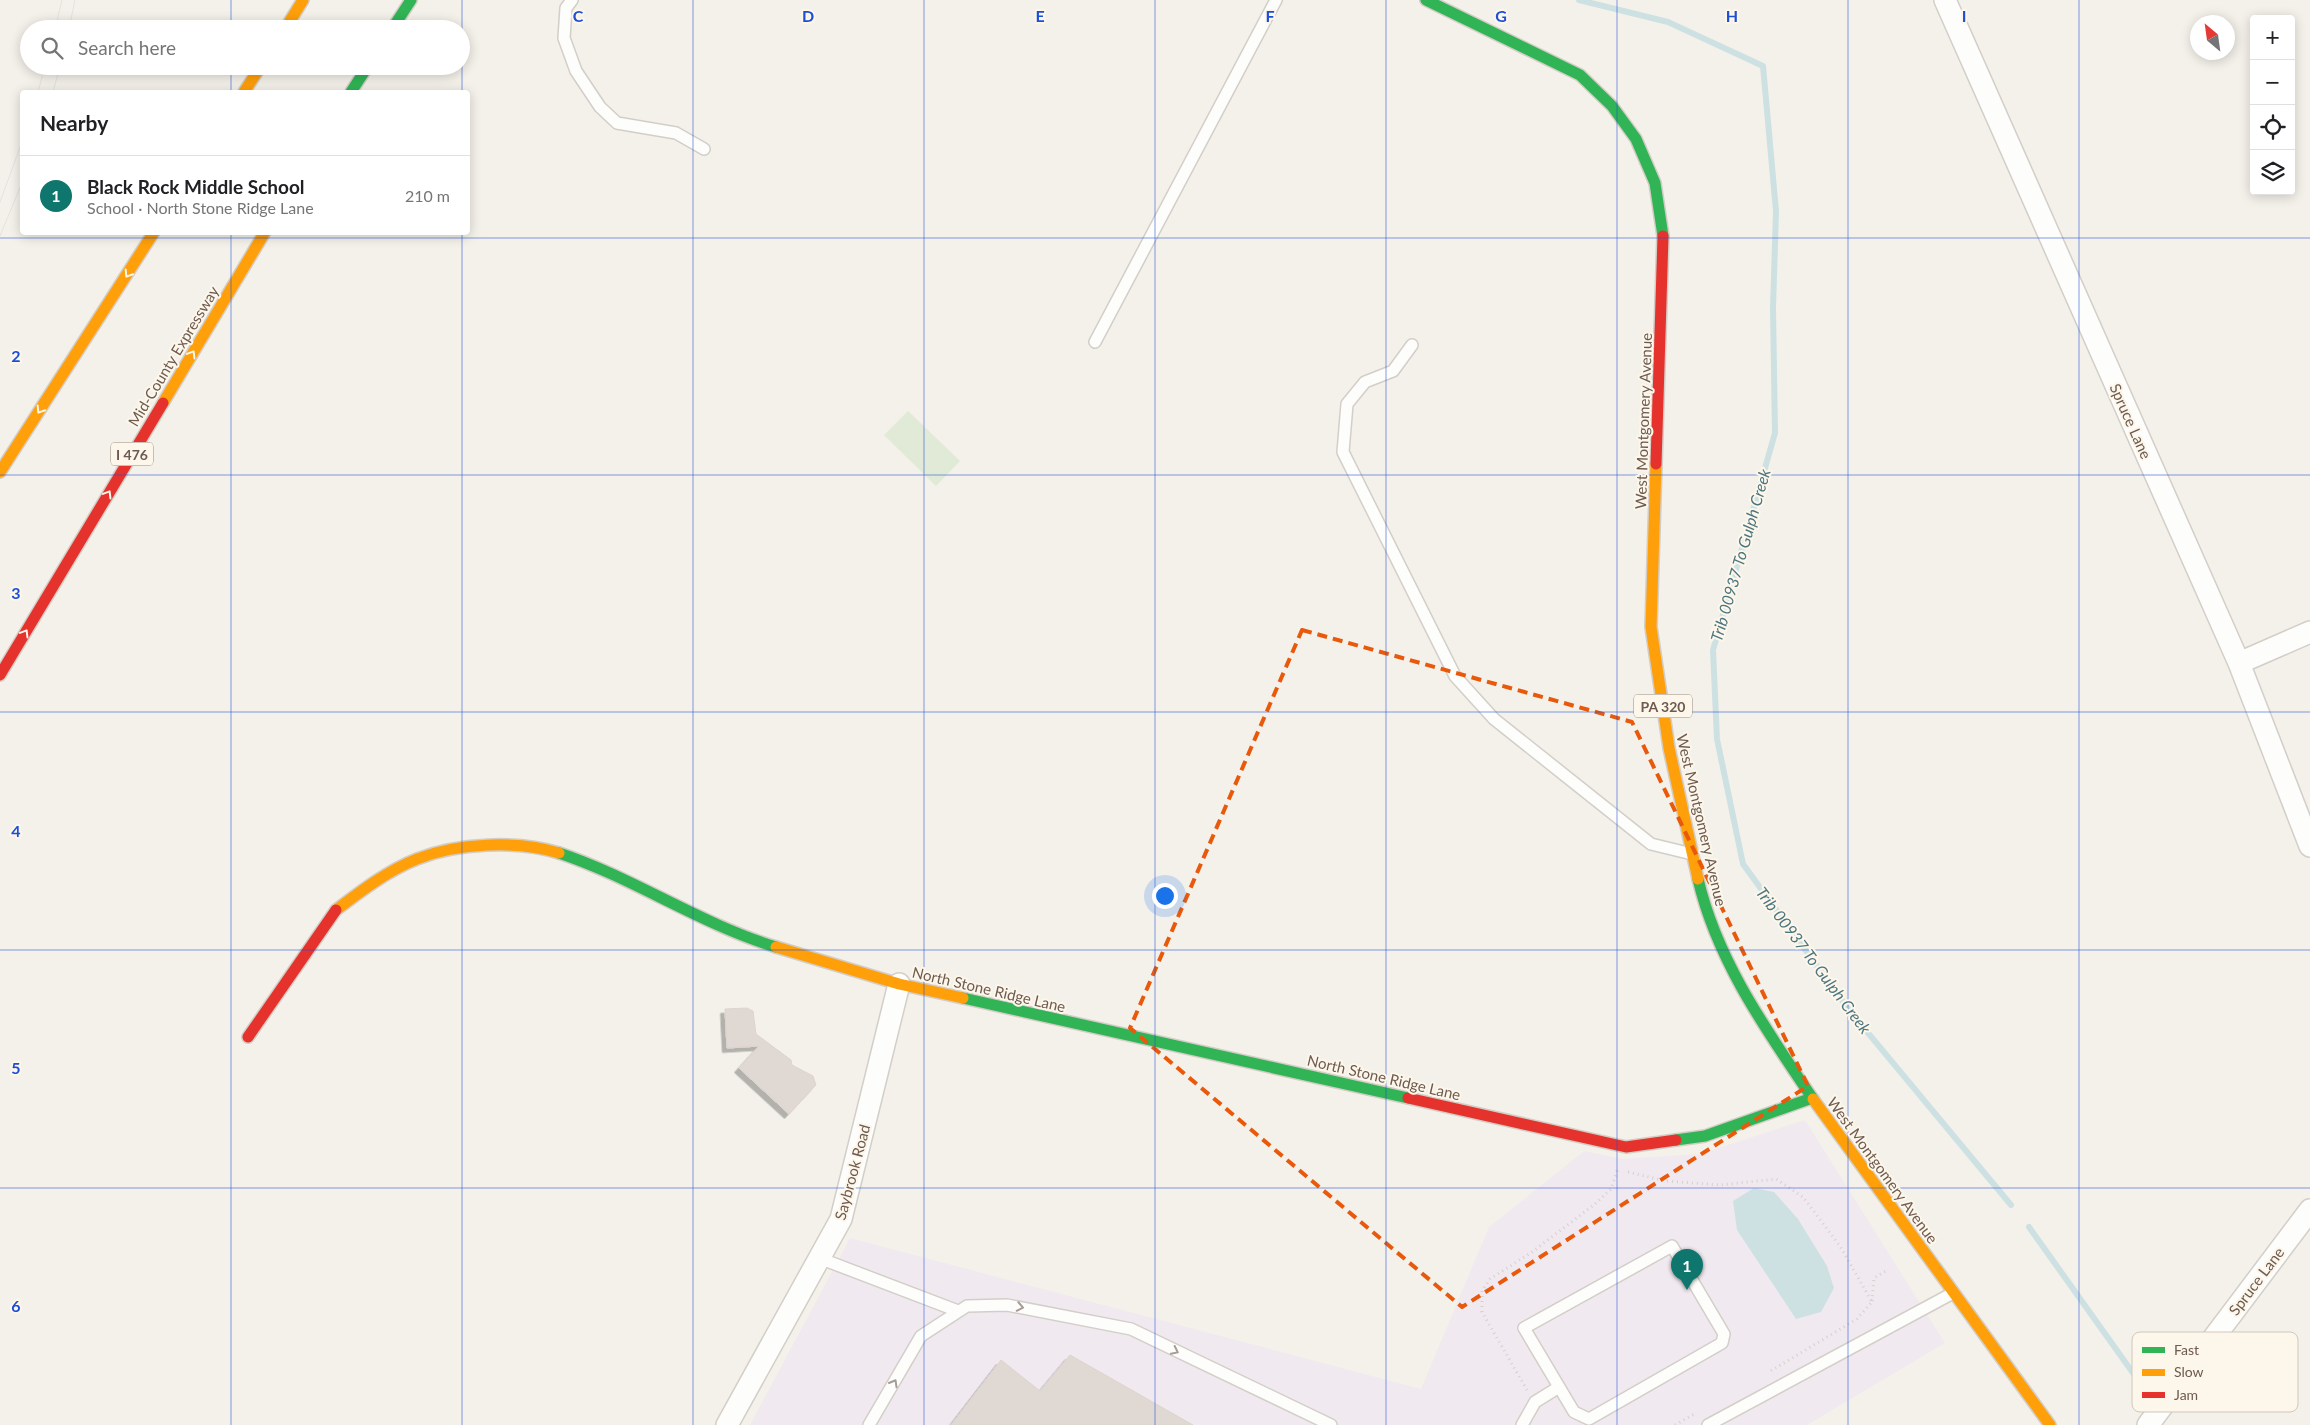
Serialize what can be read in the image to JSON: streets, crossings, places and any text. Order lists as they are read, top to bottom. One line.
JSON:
{"streets":{"main road":["Mid-County Expressway","West Montgomery Avenue","I 476","PA 320","North Stone Ridge Lane"],"street":["Spruce Lane","Saybrook Road"]},"crossings":[["West Montgomery Avenue","North Stone Ridge Lane"],["North Stone Ridge Lane","Saybrook Road"]],"water":["Trib 00937 To Gulph Creek"],"legend":["Fast","Slow","Jam"],"north":"top left","page":{"map_buttons":["+","−"],"search":"Search here","heading":"Nearby","list":[{"mark":"1","name":"Black Rock Middle School","note":"School · North Stone Ridge Lane","value":"210 m"}],"pins":"1"},"grid":{"columns":["C","D","E","F","G","H","I"],"rows":["2","3","4","5","6"]}}
